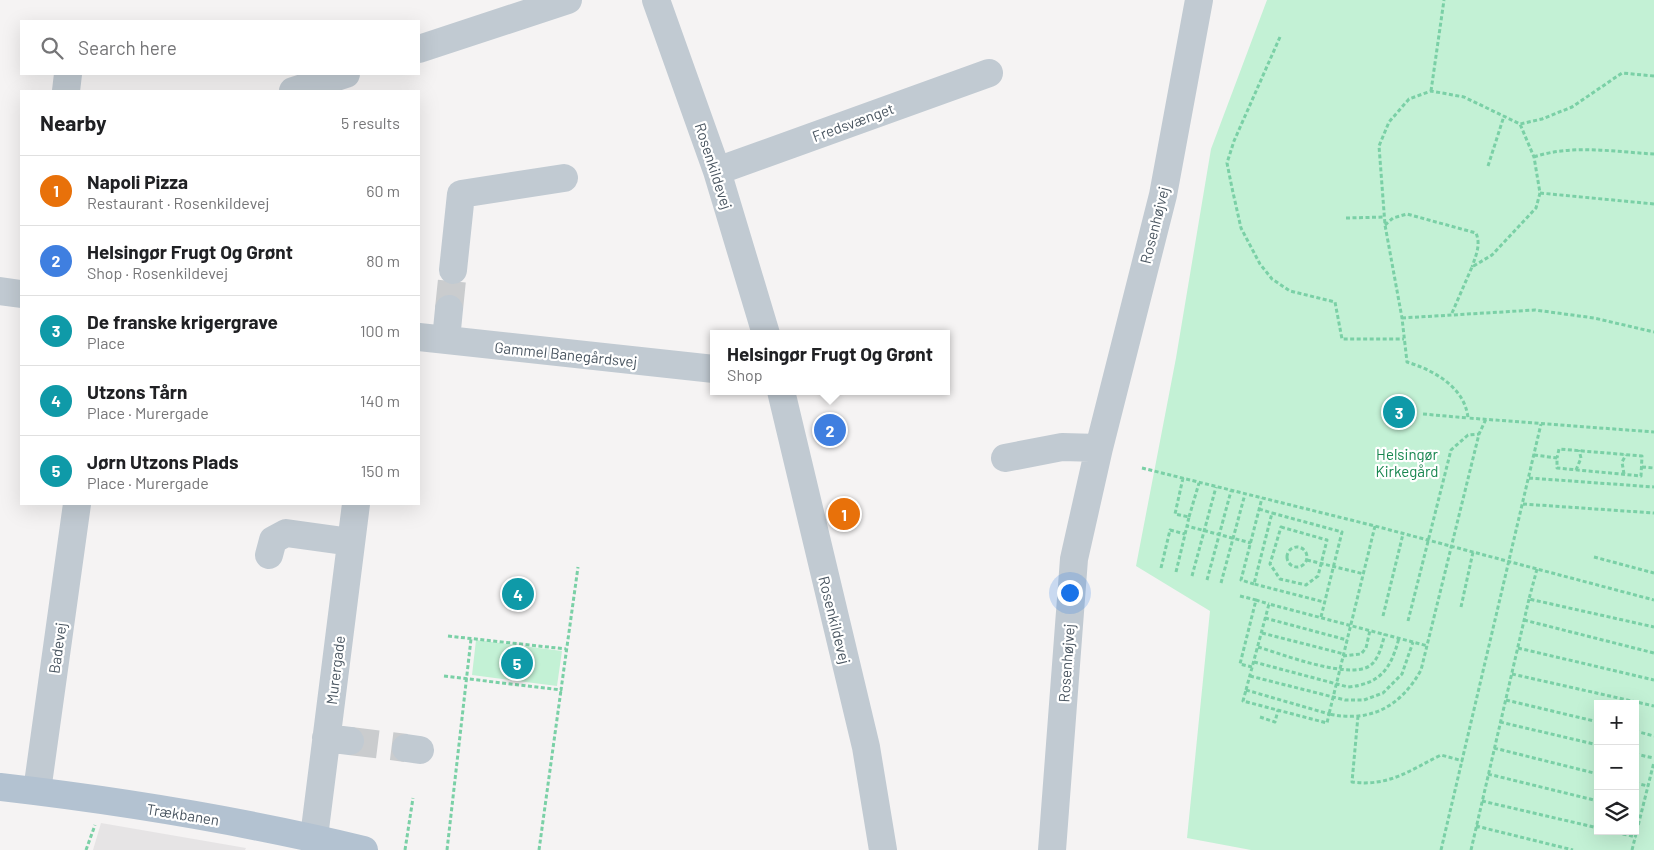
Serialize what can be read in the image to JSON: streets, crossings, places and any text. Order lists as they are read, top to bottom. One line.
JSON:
{"streets":{"main road":["Trækbanen"],"street":["Fredsvænget","Rosenkildevej","Rosenhøjvej","Gammel Banegårdsvej","Badevej","Murergade"]},"crossings":[["Fredsvænget","Rosenkildevej"],["Badevej","Trækbanen"],["Murergade","Trækbanen"]],"parks":["Helsingør Kirkegård"],"page":{"search":"Search here","heading":["Nearby","5 results"],"list":[{"mark":"1","name":"Napoli Pizza","note":"Restaurant · Rosenkildevej","value":"60 m"},{"mark":"2","name":"Helsingør Frugt Og Grønt","note":"Shop · Rosenkildevej","value":"80 m"},{"mark":"3","name":"De franske krigergrave","note":"Place","value":"100 m"},{"mark":"4","name":"Utzons Tårn","note":"Place · Murergade","value":"140 m"},{"mark":"5","name":"Jørn Utzons Plads","note":"Place · Murergade","value":"150 m"}],"popup":["Helsingør Frugt Og Grønt","Shop"],"pins":["3","2","1","4","5"],"map_buttons":["+","−"]}}
